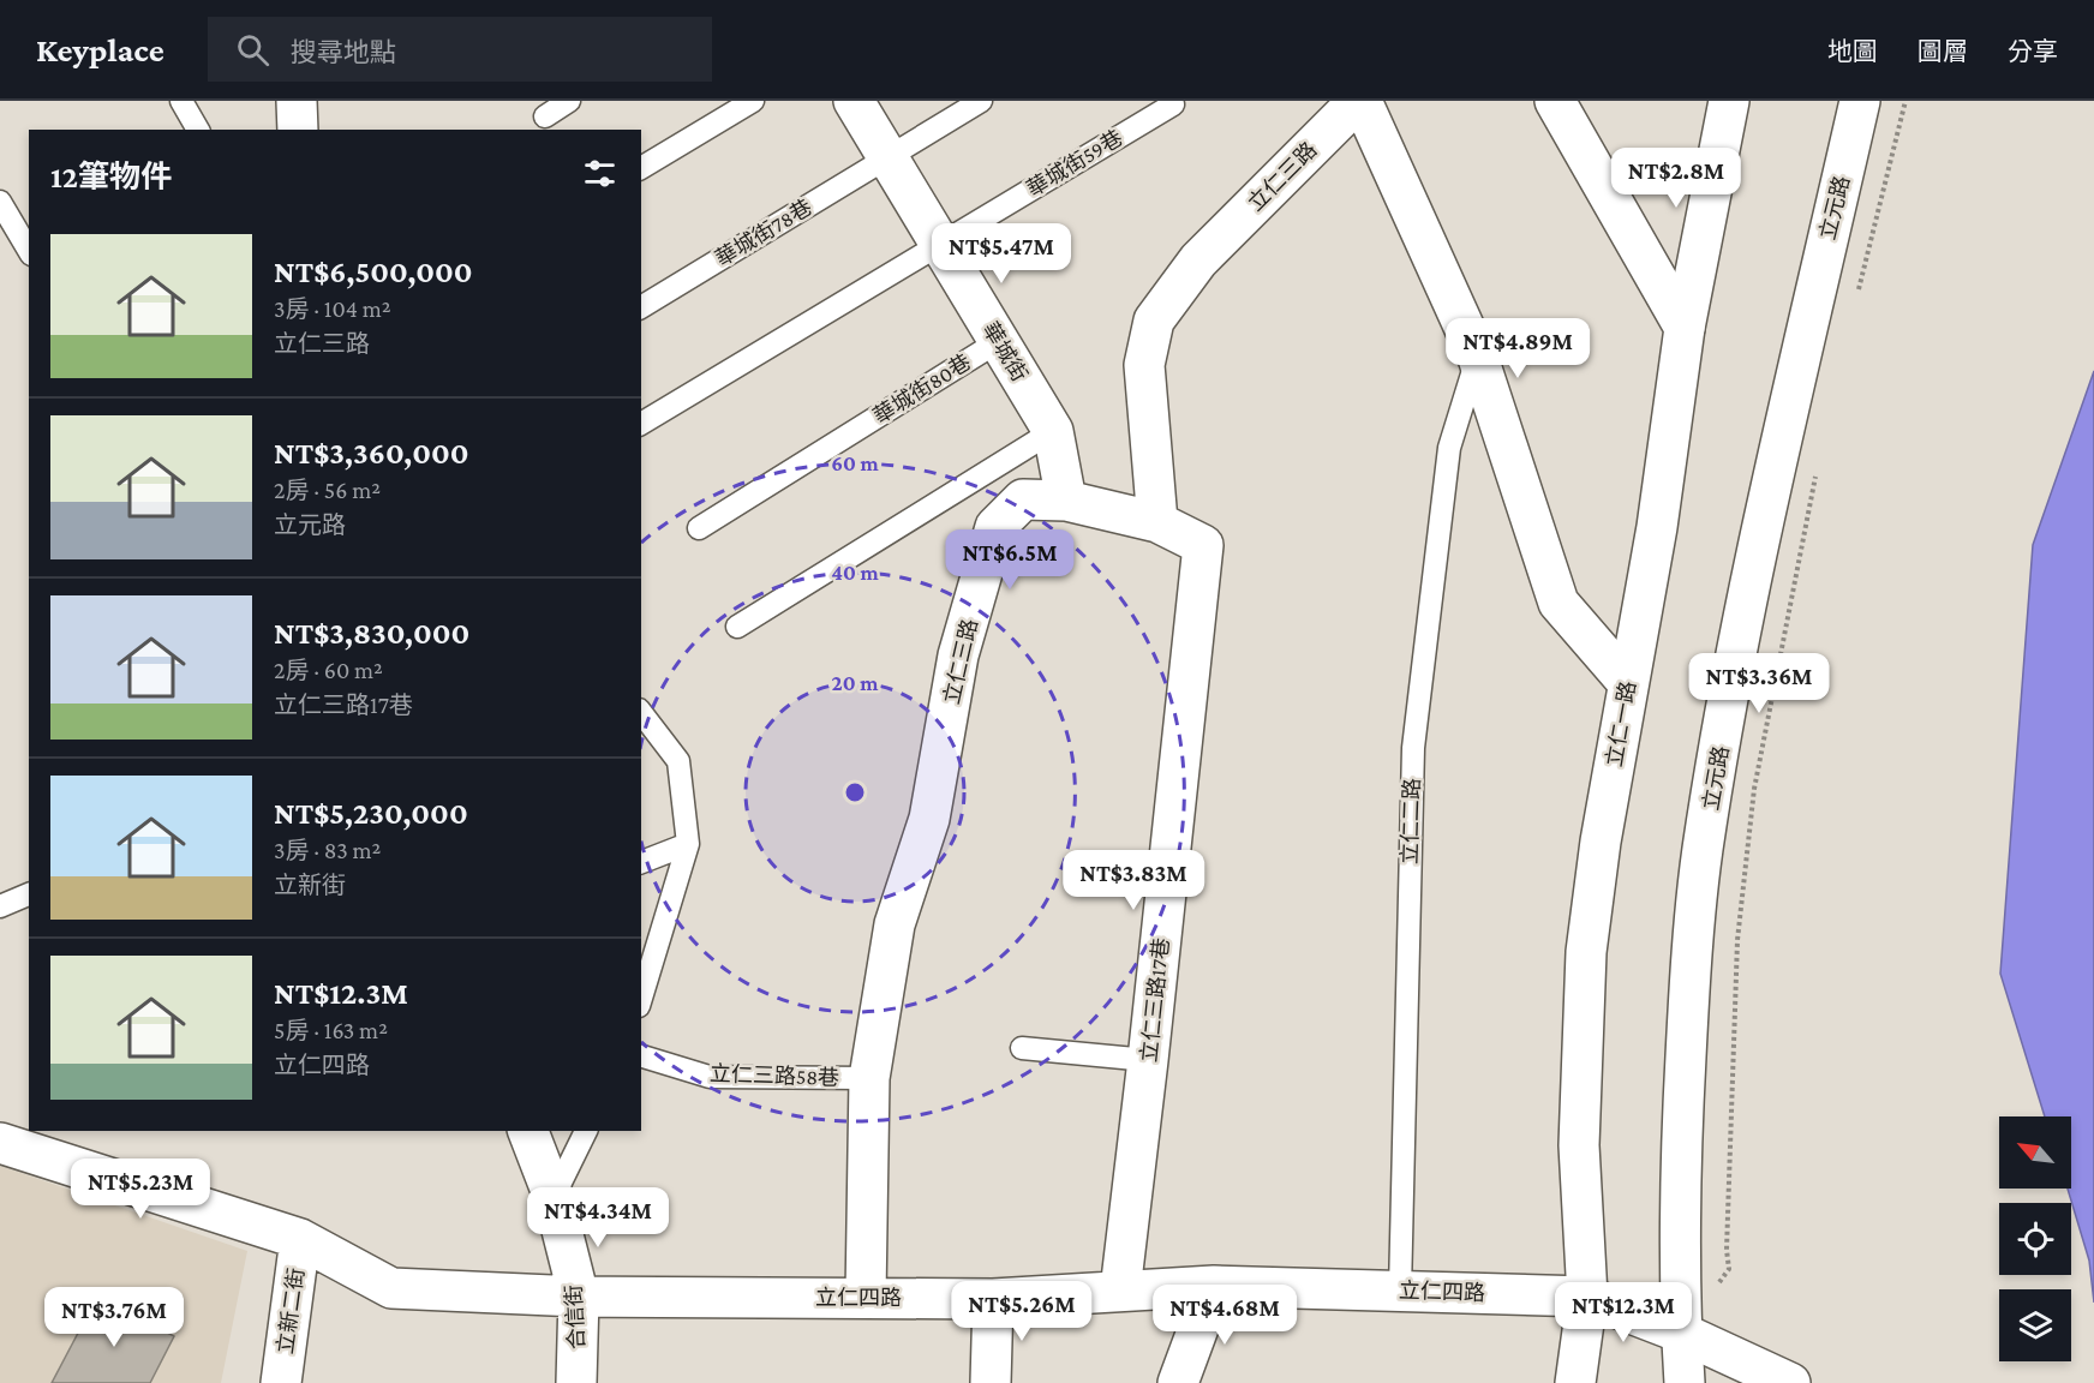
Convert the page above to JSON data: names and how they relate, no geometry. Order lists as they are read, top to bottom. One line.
{"streets":{"street":["立仁三路","立元路","華城街","立仁一路","立仁三路17巷","立仁四路","立新二街","合信街"],"lane":["華城街59巷","華城街78巷","華城街80巷","立仁二路","立仁三路58巷"]},"crossings":[["華城街59巷","華城街"],["立仁三路","華城街"],["立仁三路","立仁三路17巷"],["立仁三路","立仁三路58巷"],["立仁三路","立仁四路"],["立元路","立仁四路"],["華城街78巷","華城街"],["華城街","華城街80巷"],["立仁一路","立仁四路"],["立仁二路","立仁四路"],["立仁三路17巷","立仁四路"],["立仁四路","立新二街"],["立仁四路","合信街"]],"north":"top left","page":{"header":"Keyplace","search":"搜尋地點","nav":["地圖","圖層","分享"],"heading":"12筆物件","price":["NT$2.8M","NT$5.47M","NT$4.89M","NT$6.5M","NT$3.36M","NT$3.83M","NT$5.23M","NT$4.34M","NT$5.26M","NT$12.3M","NT$4.68M","NT$3.76M"],"list":[{"name":"NT$6,500,000","note":"3房 · 104 m² · 立仁三路"},{"name":"NT$3,360,000","note":"2房 · 56 m² · 立元路"},{"name":"NT$3,830,000","note":"2房 · 60 m² · 立仁三路17巷"},{"name":"NT$5,230,000","note":"3房 · 83 m² · 立新街"},{"name":"NT$12.3M","note":"5房 · 163 m² · 立仁四路"}]},"rings":["60 m","40 m","20 m"]}
